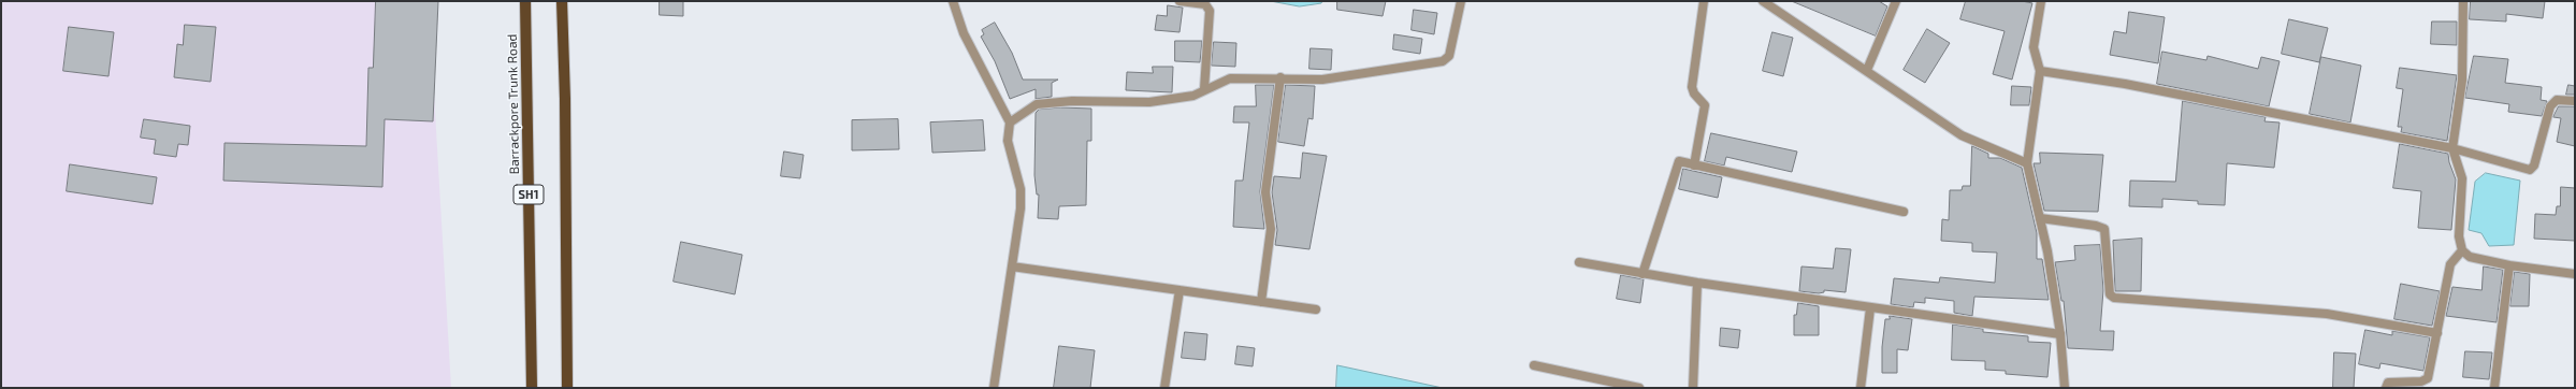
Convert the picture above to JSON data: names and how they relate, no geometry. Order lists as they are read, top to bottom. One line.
{"streets":{"main road":["Barrackpore Trunk Road","SH1"]}}
